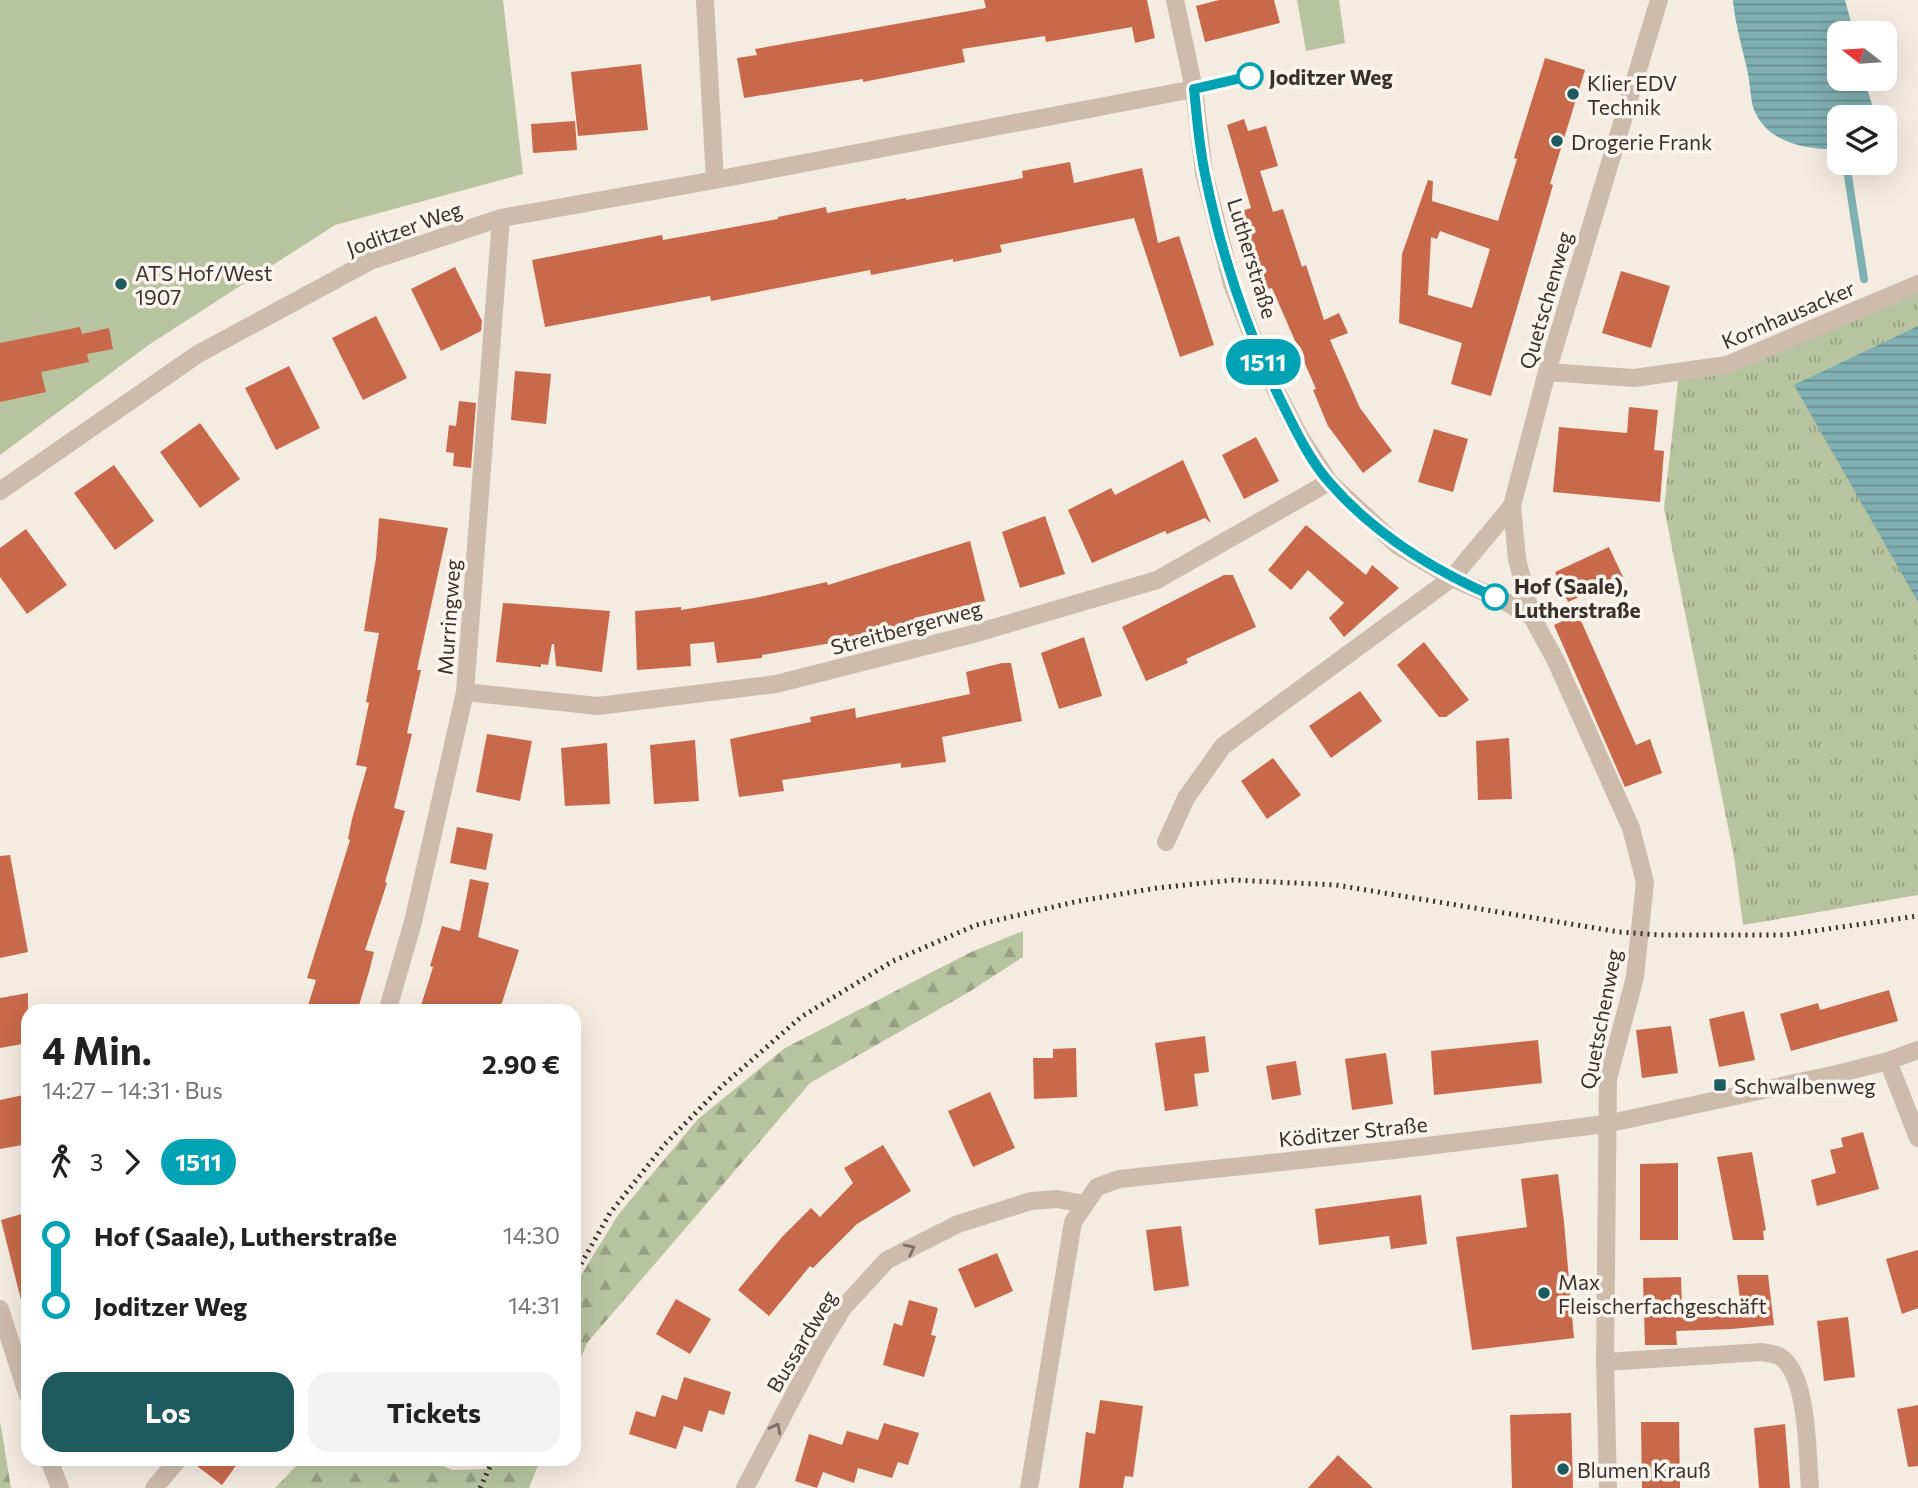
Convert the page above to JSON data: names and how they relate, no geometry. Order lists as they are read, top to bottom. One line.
{"streets":{"street":["Joditzer Weg","Lutherstraße","Quetschenweg","Kornhausacker","Murringweg","Streitbergerweg","Köditzer Straße","Bussardweg"]},"crossings":[["Joditzer Weg","Lutherstraße"],["Joditzer Weg","Murringweg"],["Lutherstraße","Quetschenweg"],["Lutherstraße","Streitbergerweg"],["Quetschenweg","Kornhausacker"],["Quetschenweg","Köditzer Straße"],["Murringweg","Streitbergerweg"],["Köditzer Straße","Bussardweg"]],"one_way":["Bussardweg"],"places":{"other":["Joditzer Weg","Klier EDV Technik","Drogerie Frank","ATS Hof/West 1907","Hof (Saale), Lutherstraße","Max Fleischerfachgeschäft","Blumen Krauß"],"transit":["Schwalbenweg"]},"lines":["bus line 1511"],"north":"left","page":{"on_map":"1511","heading":["4 Min.","14:27 – 14:31 · Bus","2.90 €"],"legs":["3","1511"],"list":[{"name":"Hof (Saale), Lutherstraße","value":"14:30"},{"name":"Joditzer Weg","value":"14:31"}],"buttons":["Los","Tickets"]}}
